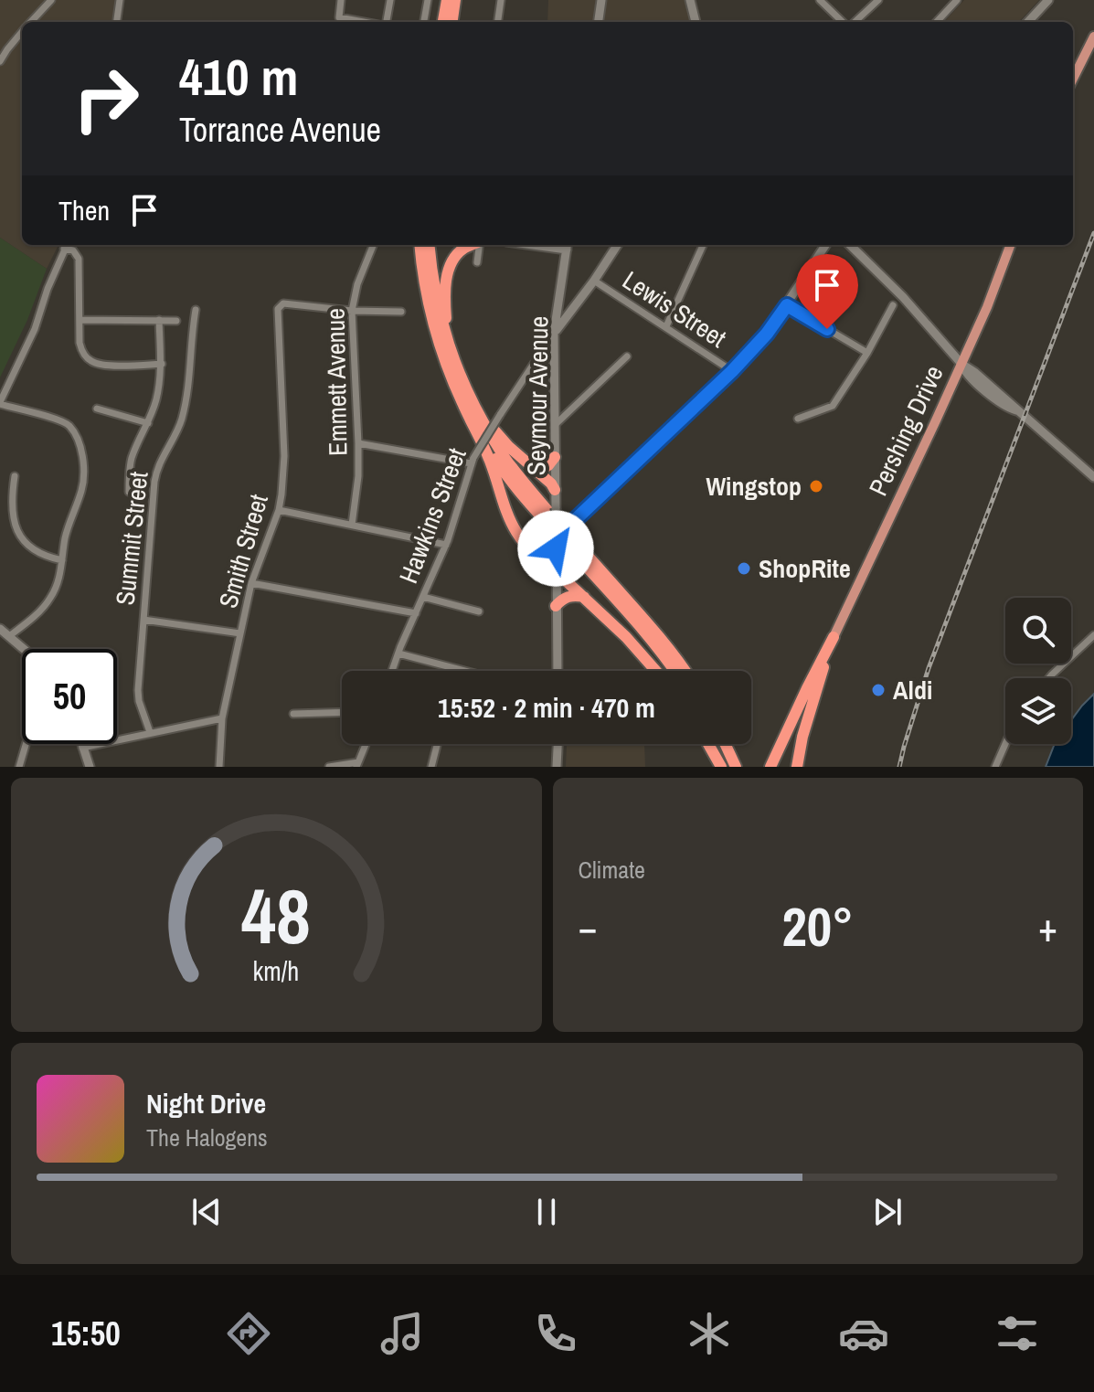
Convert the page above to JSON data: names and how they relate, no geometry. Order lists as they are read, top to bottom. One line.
{"streets":{"main road":["Seymour Avenue","Pershing Drive"],"street":["Lewis Street","Emmett Avenue","Hawkins Street","Summit Street","Smith Street"]},"crossings":[["Emmett Avenue","Smith Street"],["Seymour Avenue","Hawkins Street"]],"places":["Wingstop","ShopRite","Aldi"],"page":{"turn":["410 m","Torrance Avenue"],"then":"Then","limit":"50","trip":"15:52 · 2 min · 470 m","tile":"Climate","heat":["−","20°","+"],"song":["Night Drive","The Halogens"],"tabs":"15:50","gauge":["48","km/h"]}}
